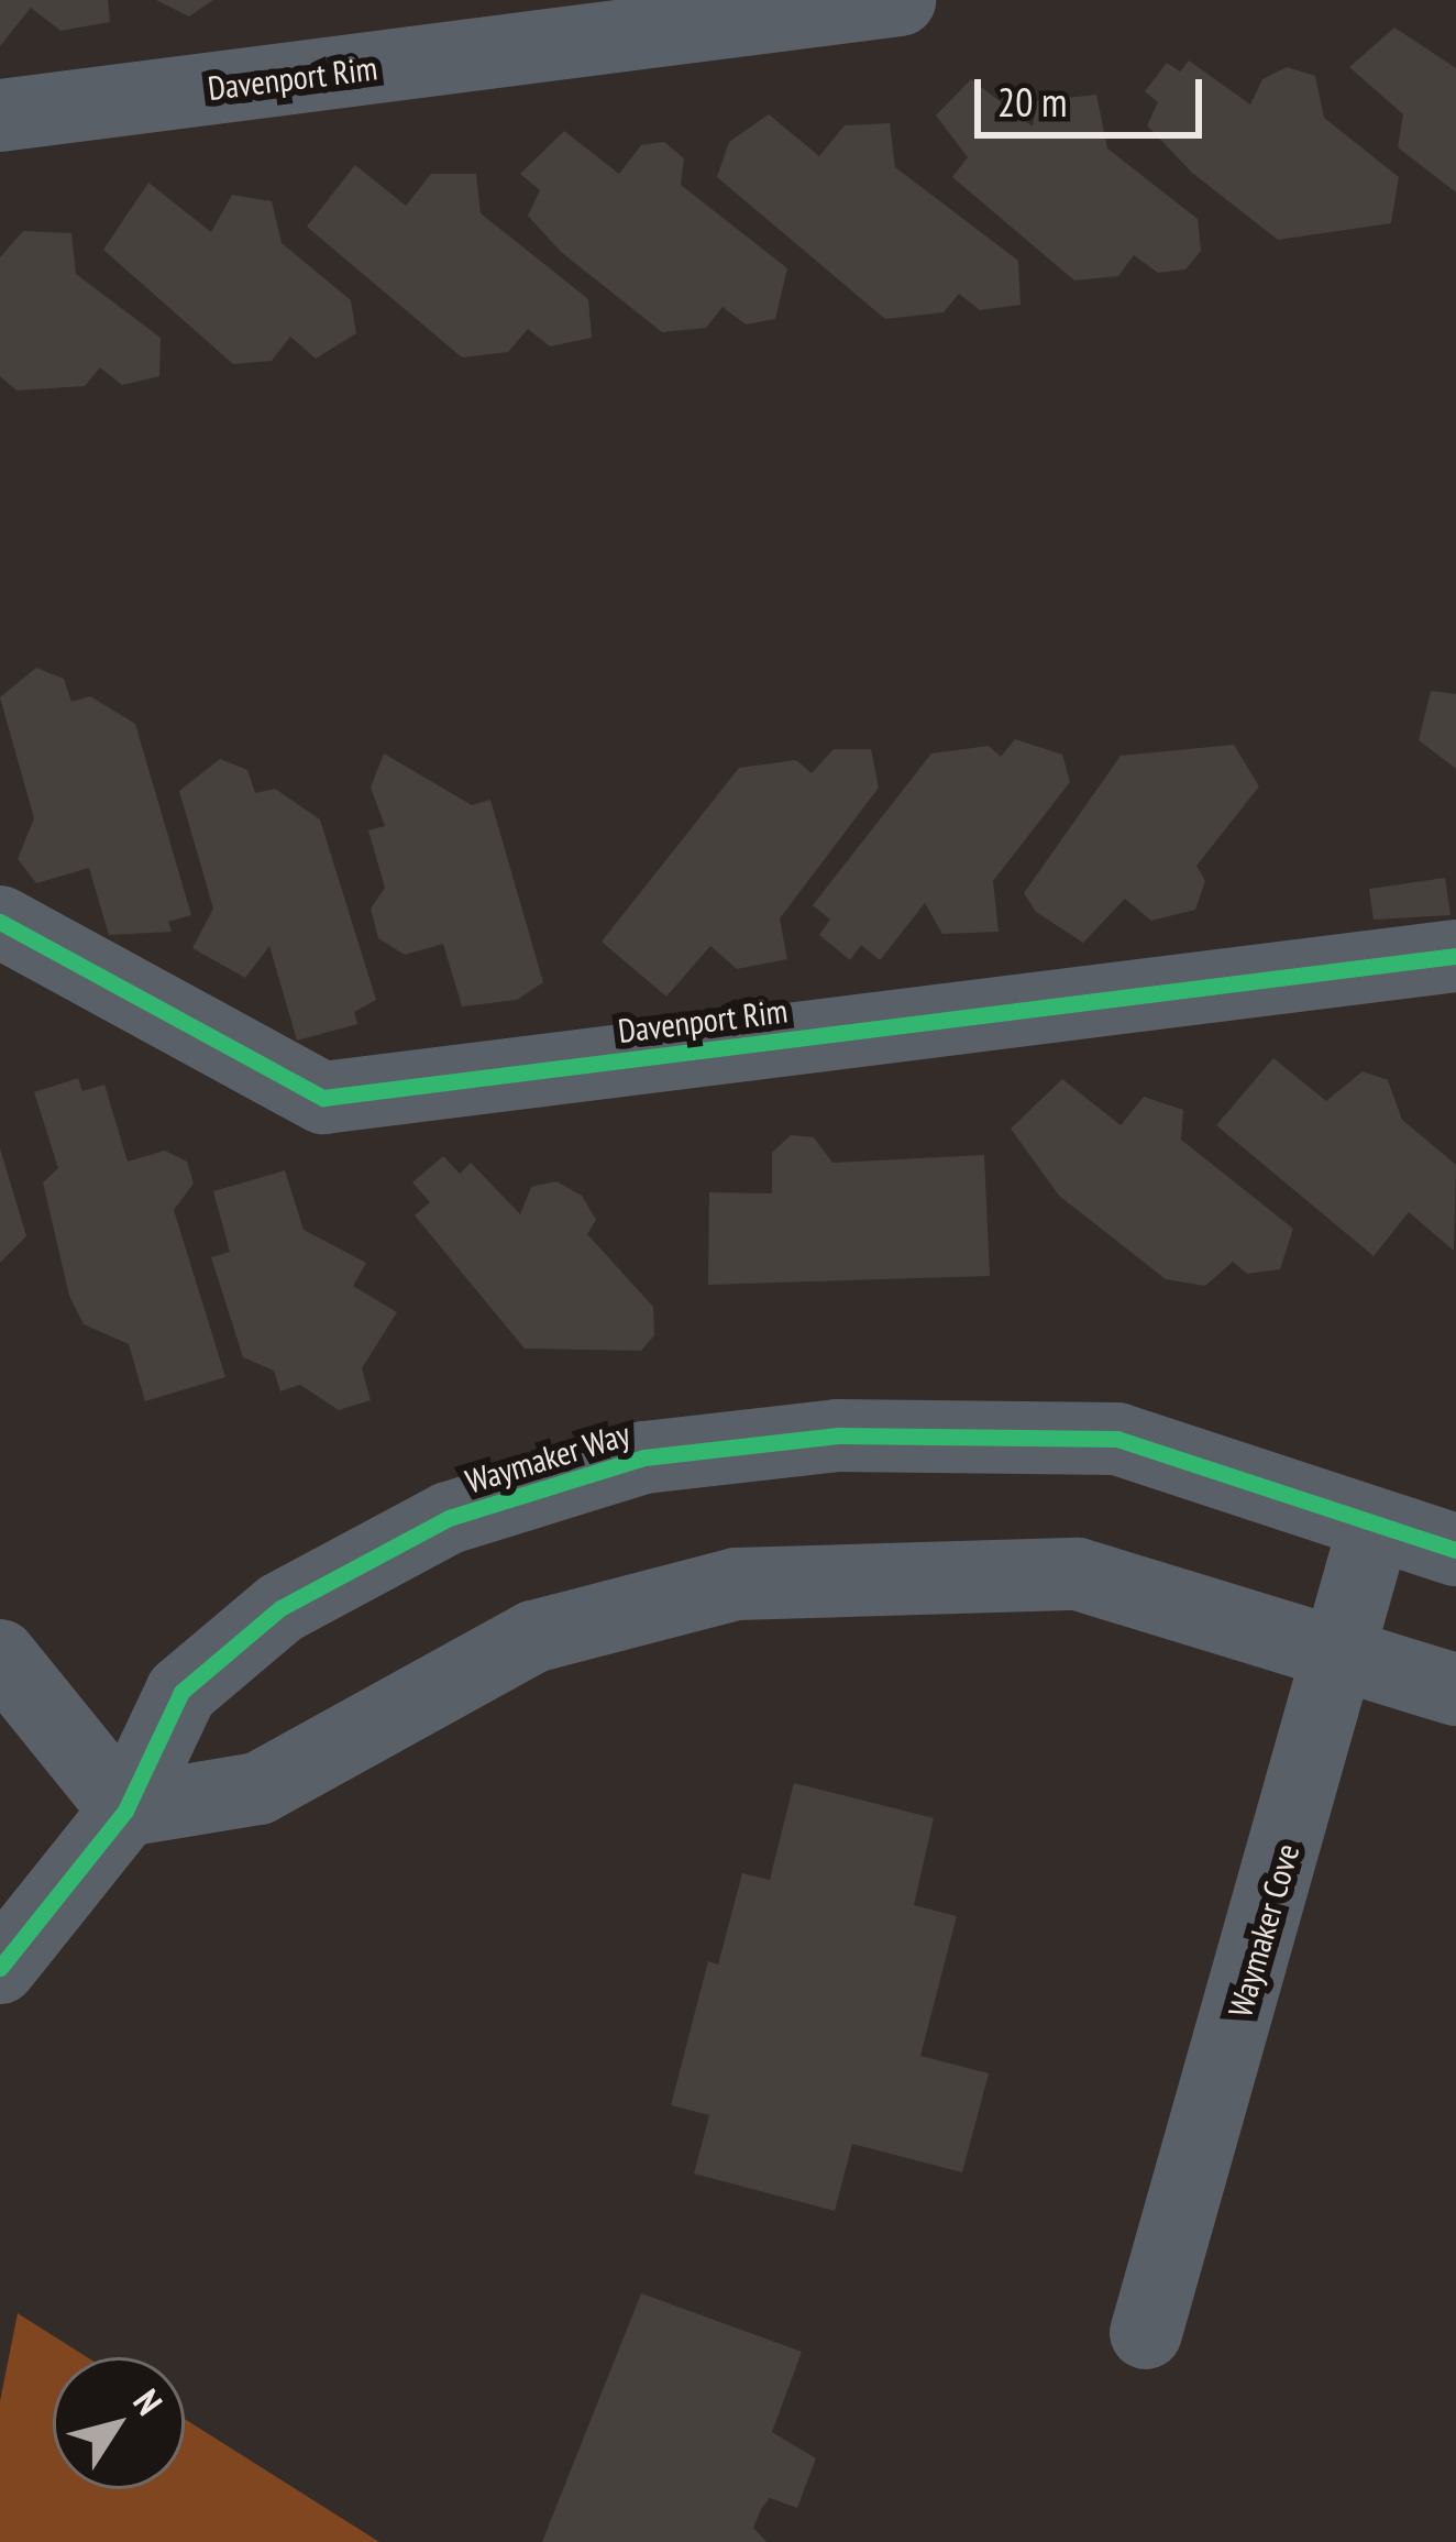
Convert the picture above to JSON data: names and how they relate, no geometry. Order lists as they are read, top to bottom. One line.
{"streets":{"street":["Davenport Rim","Waymaker Way","Waymaker Cove"]},"crossings":[["Waymaker Way","Waymaker Cove"]],"scale_bar":"20 m","north":"top right"}
